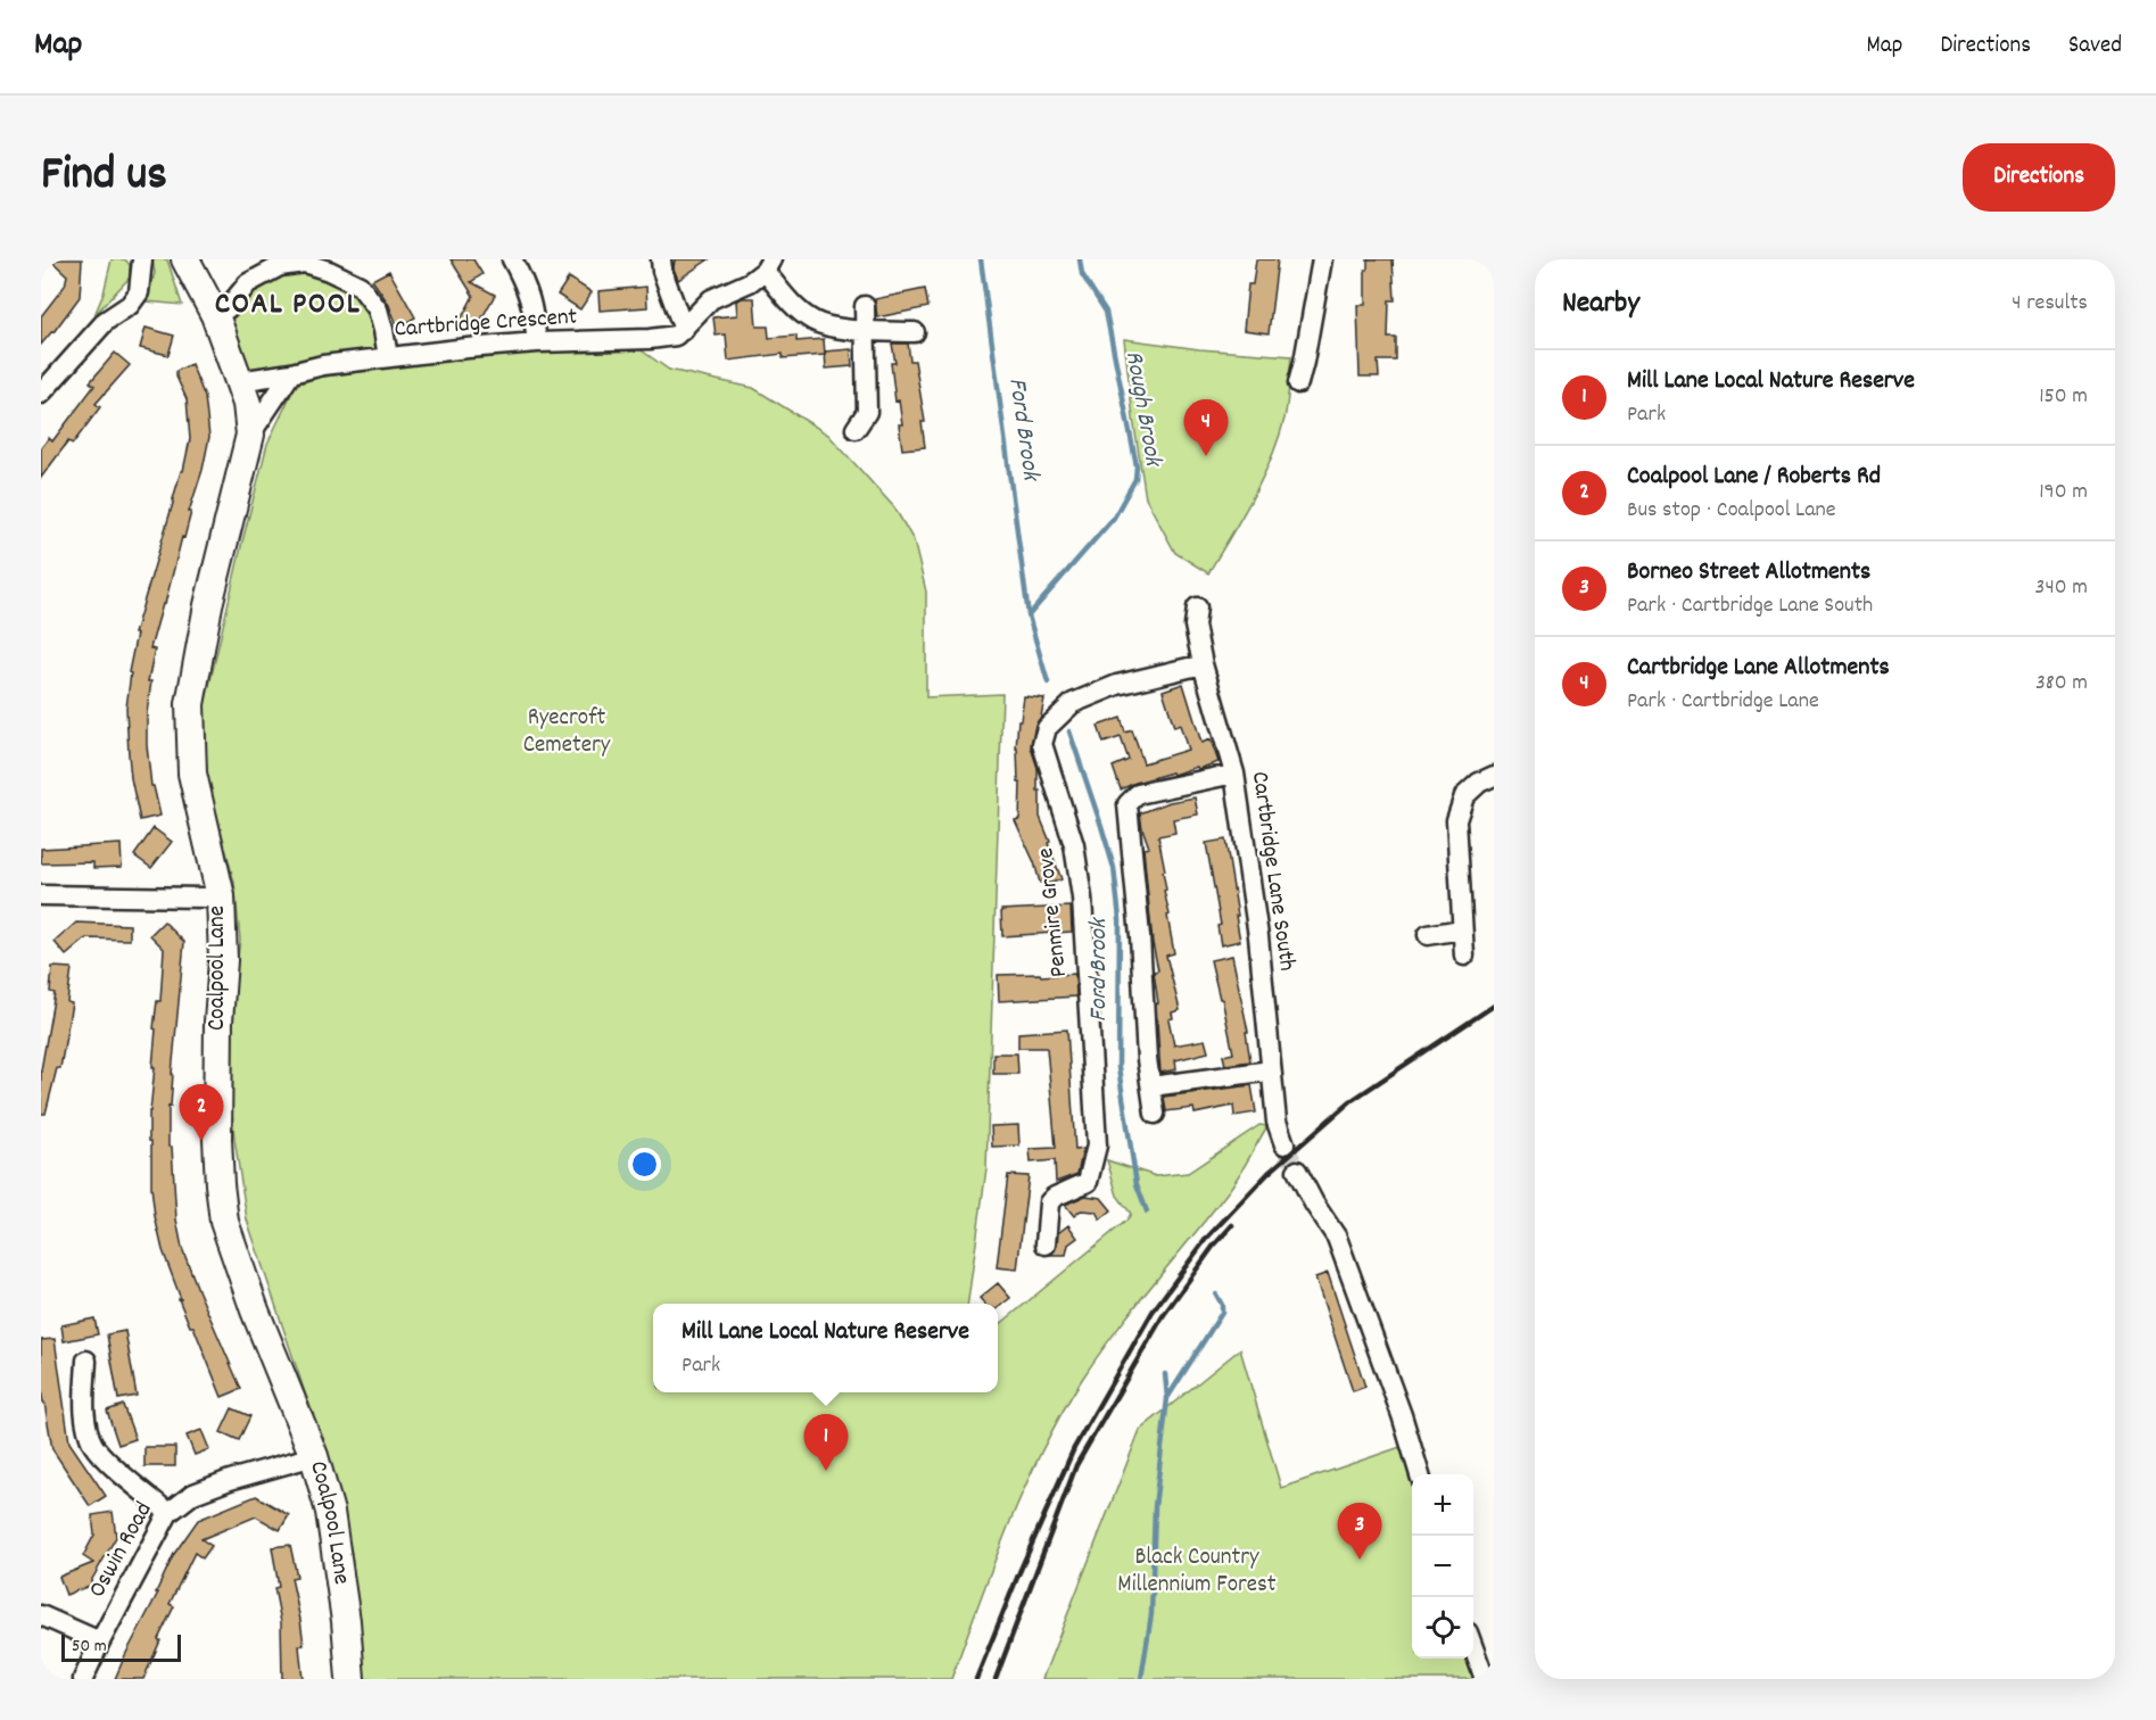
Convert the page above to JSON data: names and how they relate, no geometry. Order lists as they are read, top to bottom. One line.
{"streets":{"street":["Cartbridge Crescent","Cartbridge Lane South","Penmire Grove","Coalpool Lane","Oswin Road"]},"crossings":[["Cartbridge Crescent","Coalpool Lane"],["Cartbridge Lane South","Penmire Grove"],["Coalpool Lane","Oswin Road"]],"districts":["COAL POOL"],"water":["Rough Brook","Ford Brook"],"parks":["Ryecroft Cemetery","Black Country Millennium Forest"],"scale_bar":"50 m","page":{"header":"Map","nav":["Map","Directions","Saved"],"title":"Find us","buttons":"Directions","heading":["Nearby","4 results"],"list":[{"mark":"1","name":"Mill Lane Local Nature Reserve","note":"Park","value":"150 m"},{"mark":"2","name":"Coalpool Lane / Roberts Rd","note":"Bus stop · Coalpool Lane","value":"190 m"},{"mark":"3","name":"Borneo Street Allotments","note":"Park · Cartbridge Lane South","value":"340 m"},{"mark":"4","name":"Cartbridge Lane Allotments","note":"Park · Cartbridge Lane","value":"380 m"}],"pins":["4","2","1","3"],"popup":["Mill Lane Local Nature Reserve","Park"],"map_buttons":["+","−"],"scale":"50 m"}}
